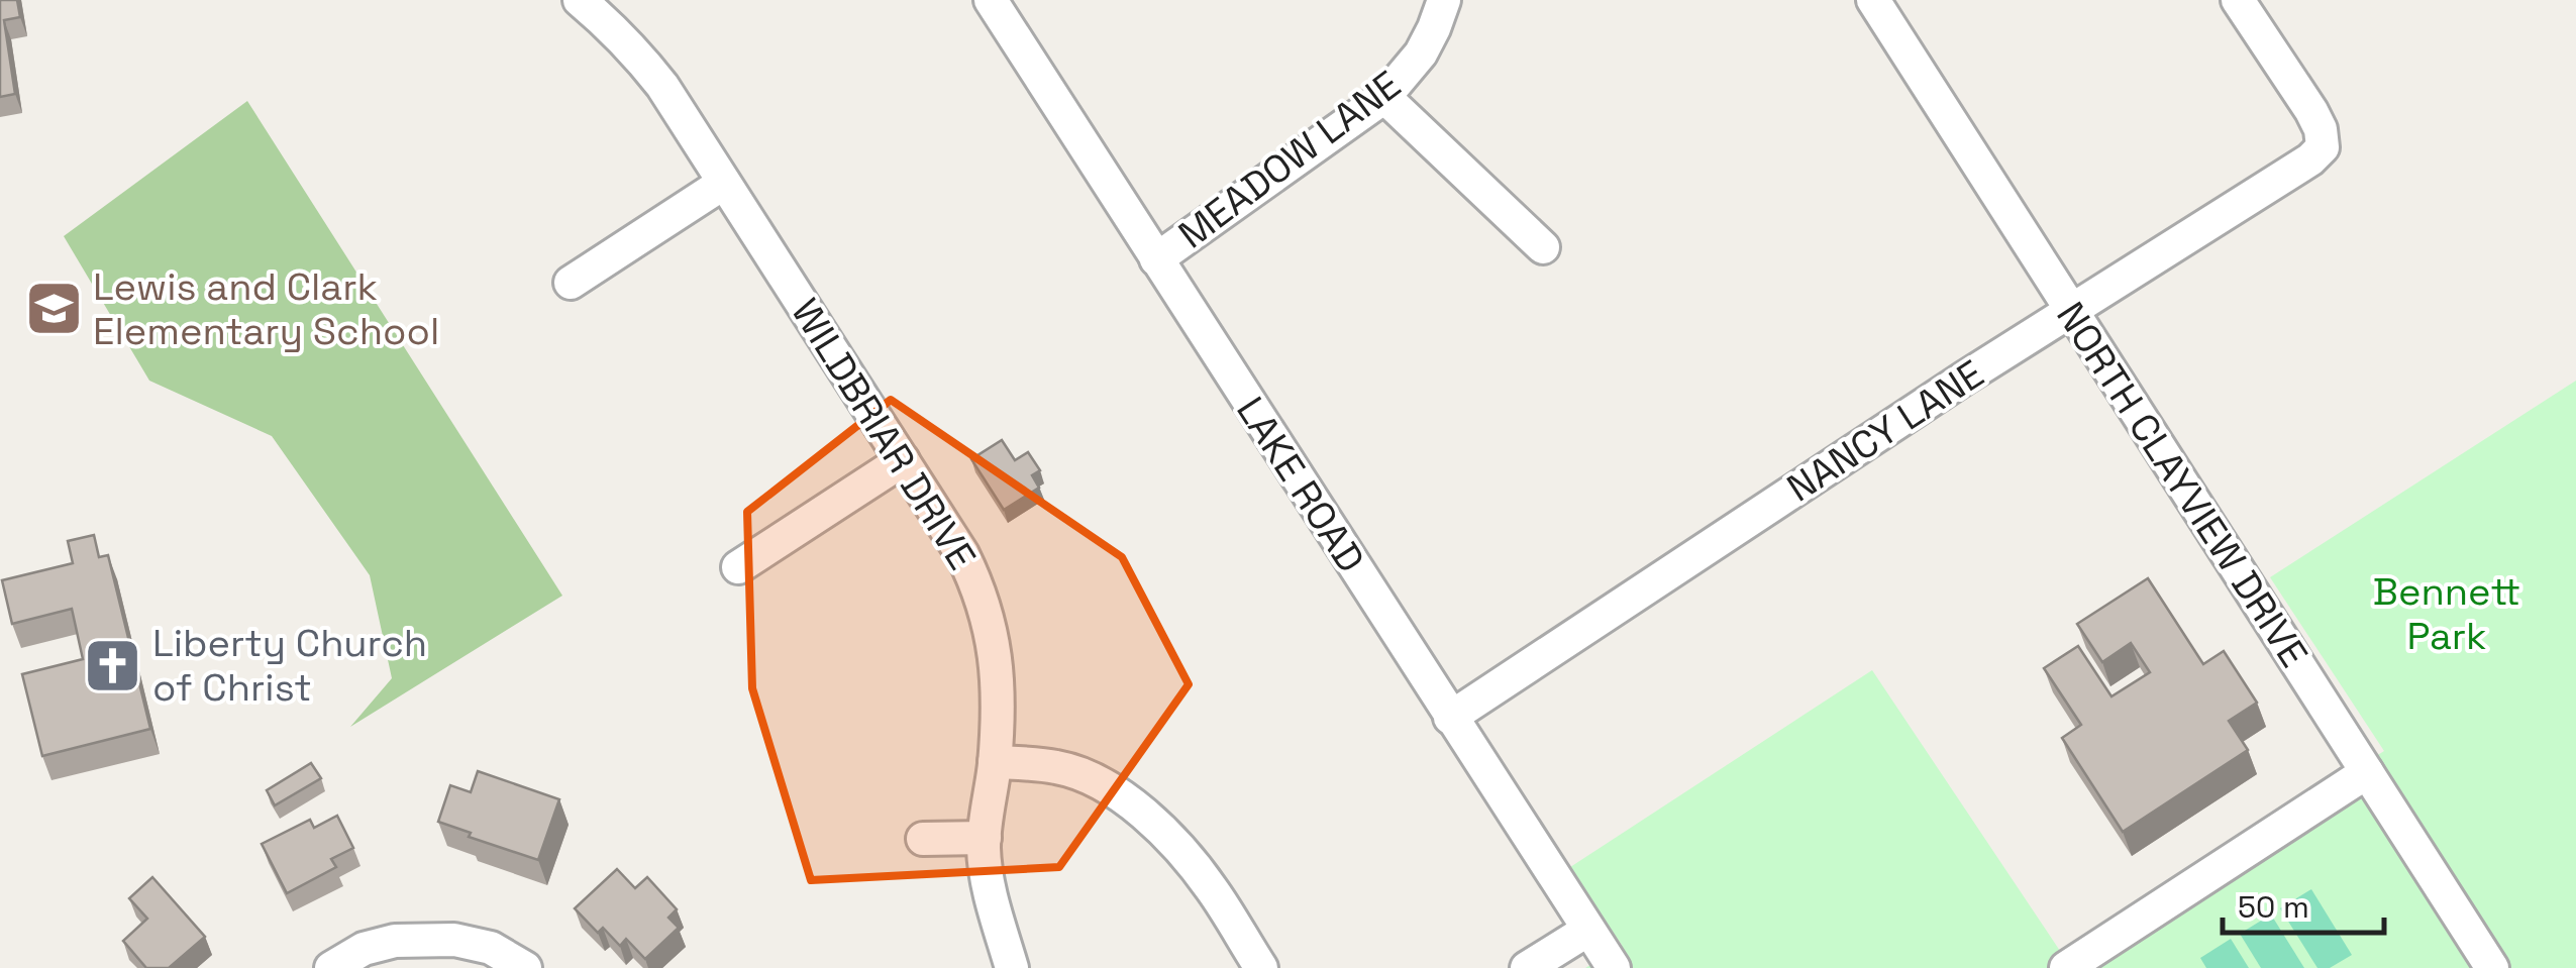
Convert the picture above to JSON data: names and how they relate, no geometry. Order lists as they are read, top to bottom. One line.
{"streets":{"street":["MEADOW LANE","NANCY LANE","WILDBRIAR DRIVE","LAKE ROAD","NORTH CLAYVIEW DRIVE"]},"crossings":[["MEADOW LANE","LAKE ROAD"],["NANCY LANE","LAKE ROAD"],["NANCY LANE","NORTH CLAYVIEW DRIVE"]],"parks":["Bennett Park"],"places":{"school or university":["Lewis and Clark Elementary School"],"church":["Liberty Church of Christ"]},"scale_bar":"50 m"}
